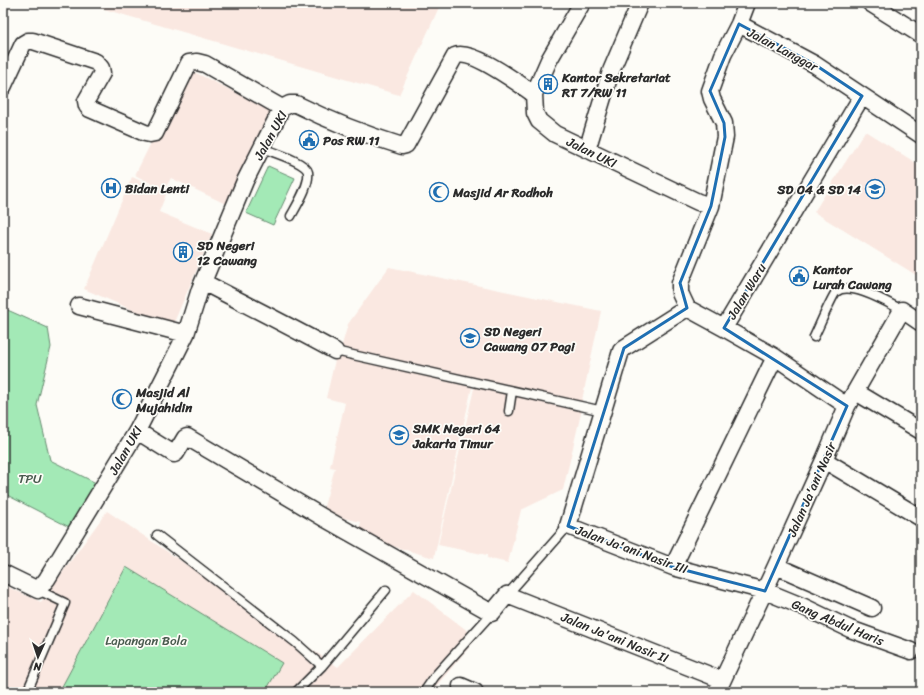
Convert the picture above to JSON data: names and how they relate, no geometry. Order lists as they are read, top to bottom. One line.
{"streets":{"street":["Jalan Langgar","Jalan UKI","Jalan Waru","Jalan Ja'ani Nasir","Jalan Ja'ani Nasir III","Gang Abdul Haris","Jalan Ja'ani Nasir II"]},"crossings":[["Jalan Langgar","Jalan UKI"],["Jalan Langgar","Jalan Waru"],["Jalan Ja'ani Nasir","Jalan Ja'ani Nasir III"],["Jalan Ja'ani Nasir","Gang Abdul Haris"],["Jalan Ja'ani Nasir","Jalan Ja'ani Nasir II"],["Jalan Ja'ani Nasir III","Gang Abdul Haris"]],"parks":["TPU","Lapangan Bola"],"places":{"building":["Kantor Sekretariat RT 7/RW 11","SD Negeri 12 Cawang"],"public building":["Pos RW 11","Kantor Lurah Cawang"],"hospital":["Bidan Lenti"],"school or university":["SD 04 & SD 14","SD Negeri Cawang 07 Pagi","SMK Negeri 64 Jakarta Timur"],"mosque":["Masjid Ar Rodhoh","Masjid Al Mujahidin"]},"north":"bottom"}
